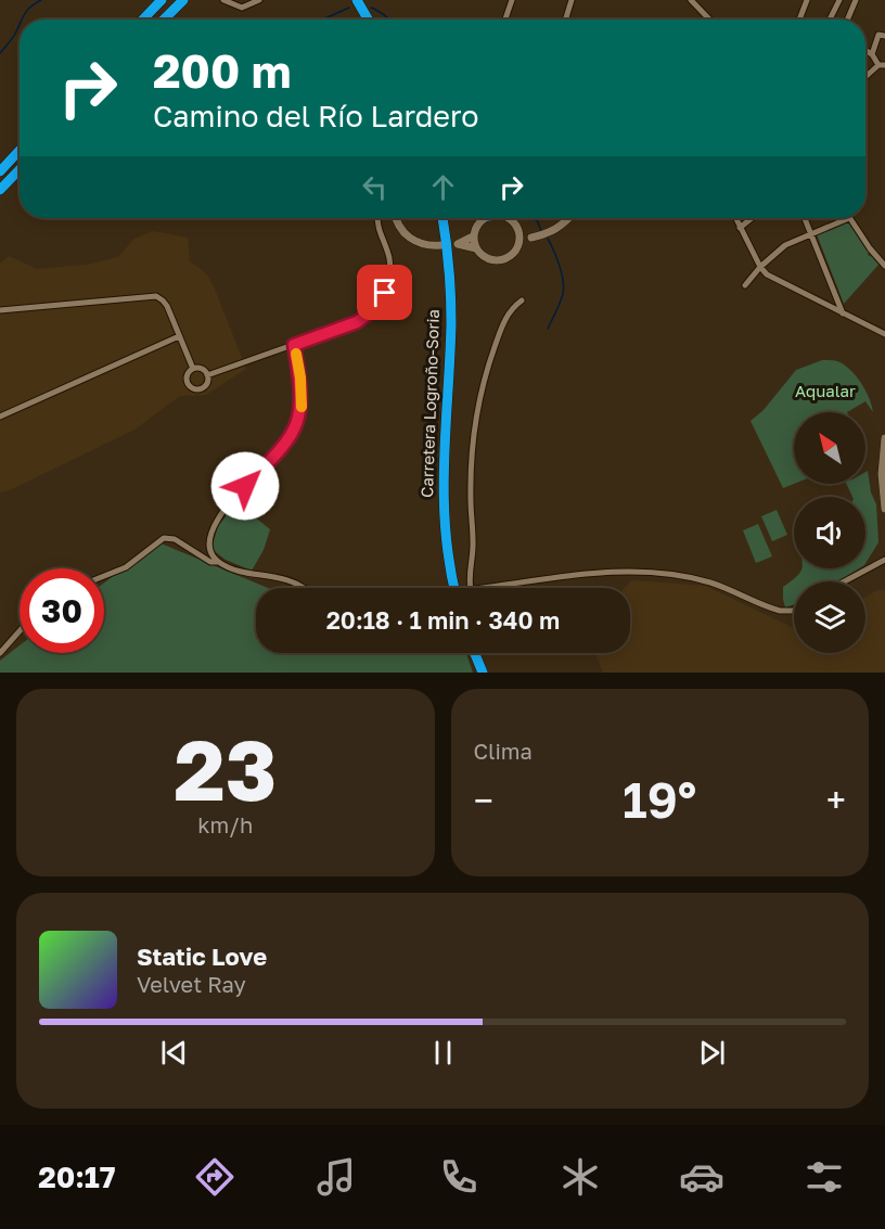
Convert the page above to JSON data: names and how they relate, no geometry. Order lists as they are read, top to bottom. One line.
{"streets":{"highway":["Carretera Logroño-Soria"]},"parks":["Aqualar"],"north":"top left","page":{"turn":["200 m","Camino del Río Lardero"],"limit":"30","trip":"20:18 · 1 min · 340 m","tile":[["23","km/h"],"Clima"],"heat":["−","19°","+"],"song":["Static Love","Velvet Ray"],"tabs":"20:17"}}
